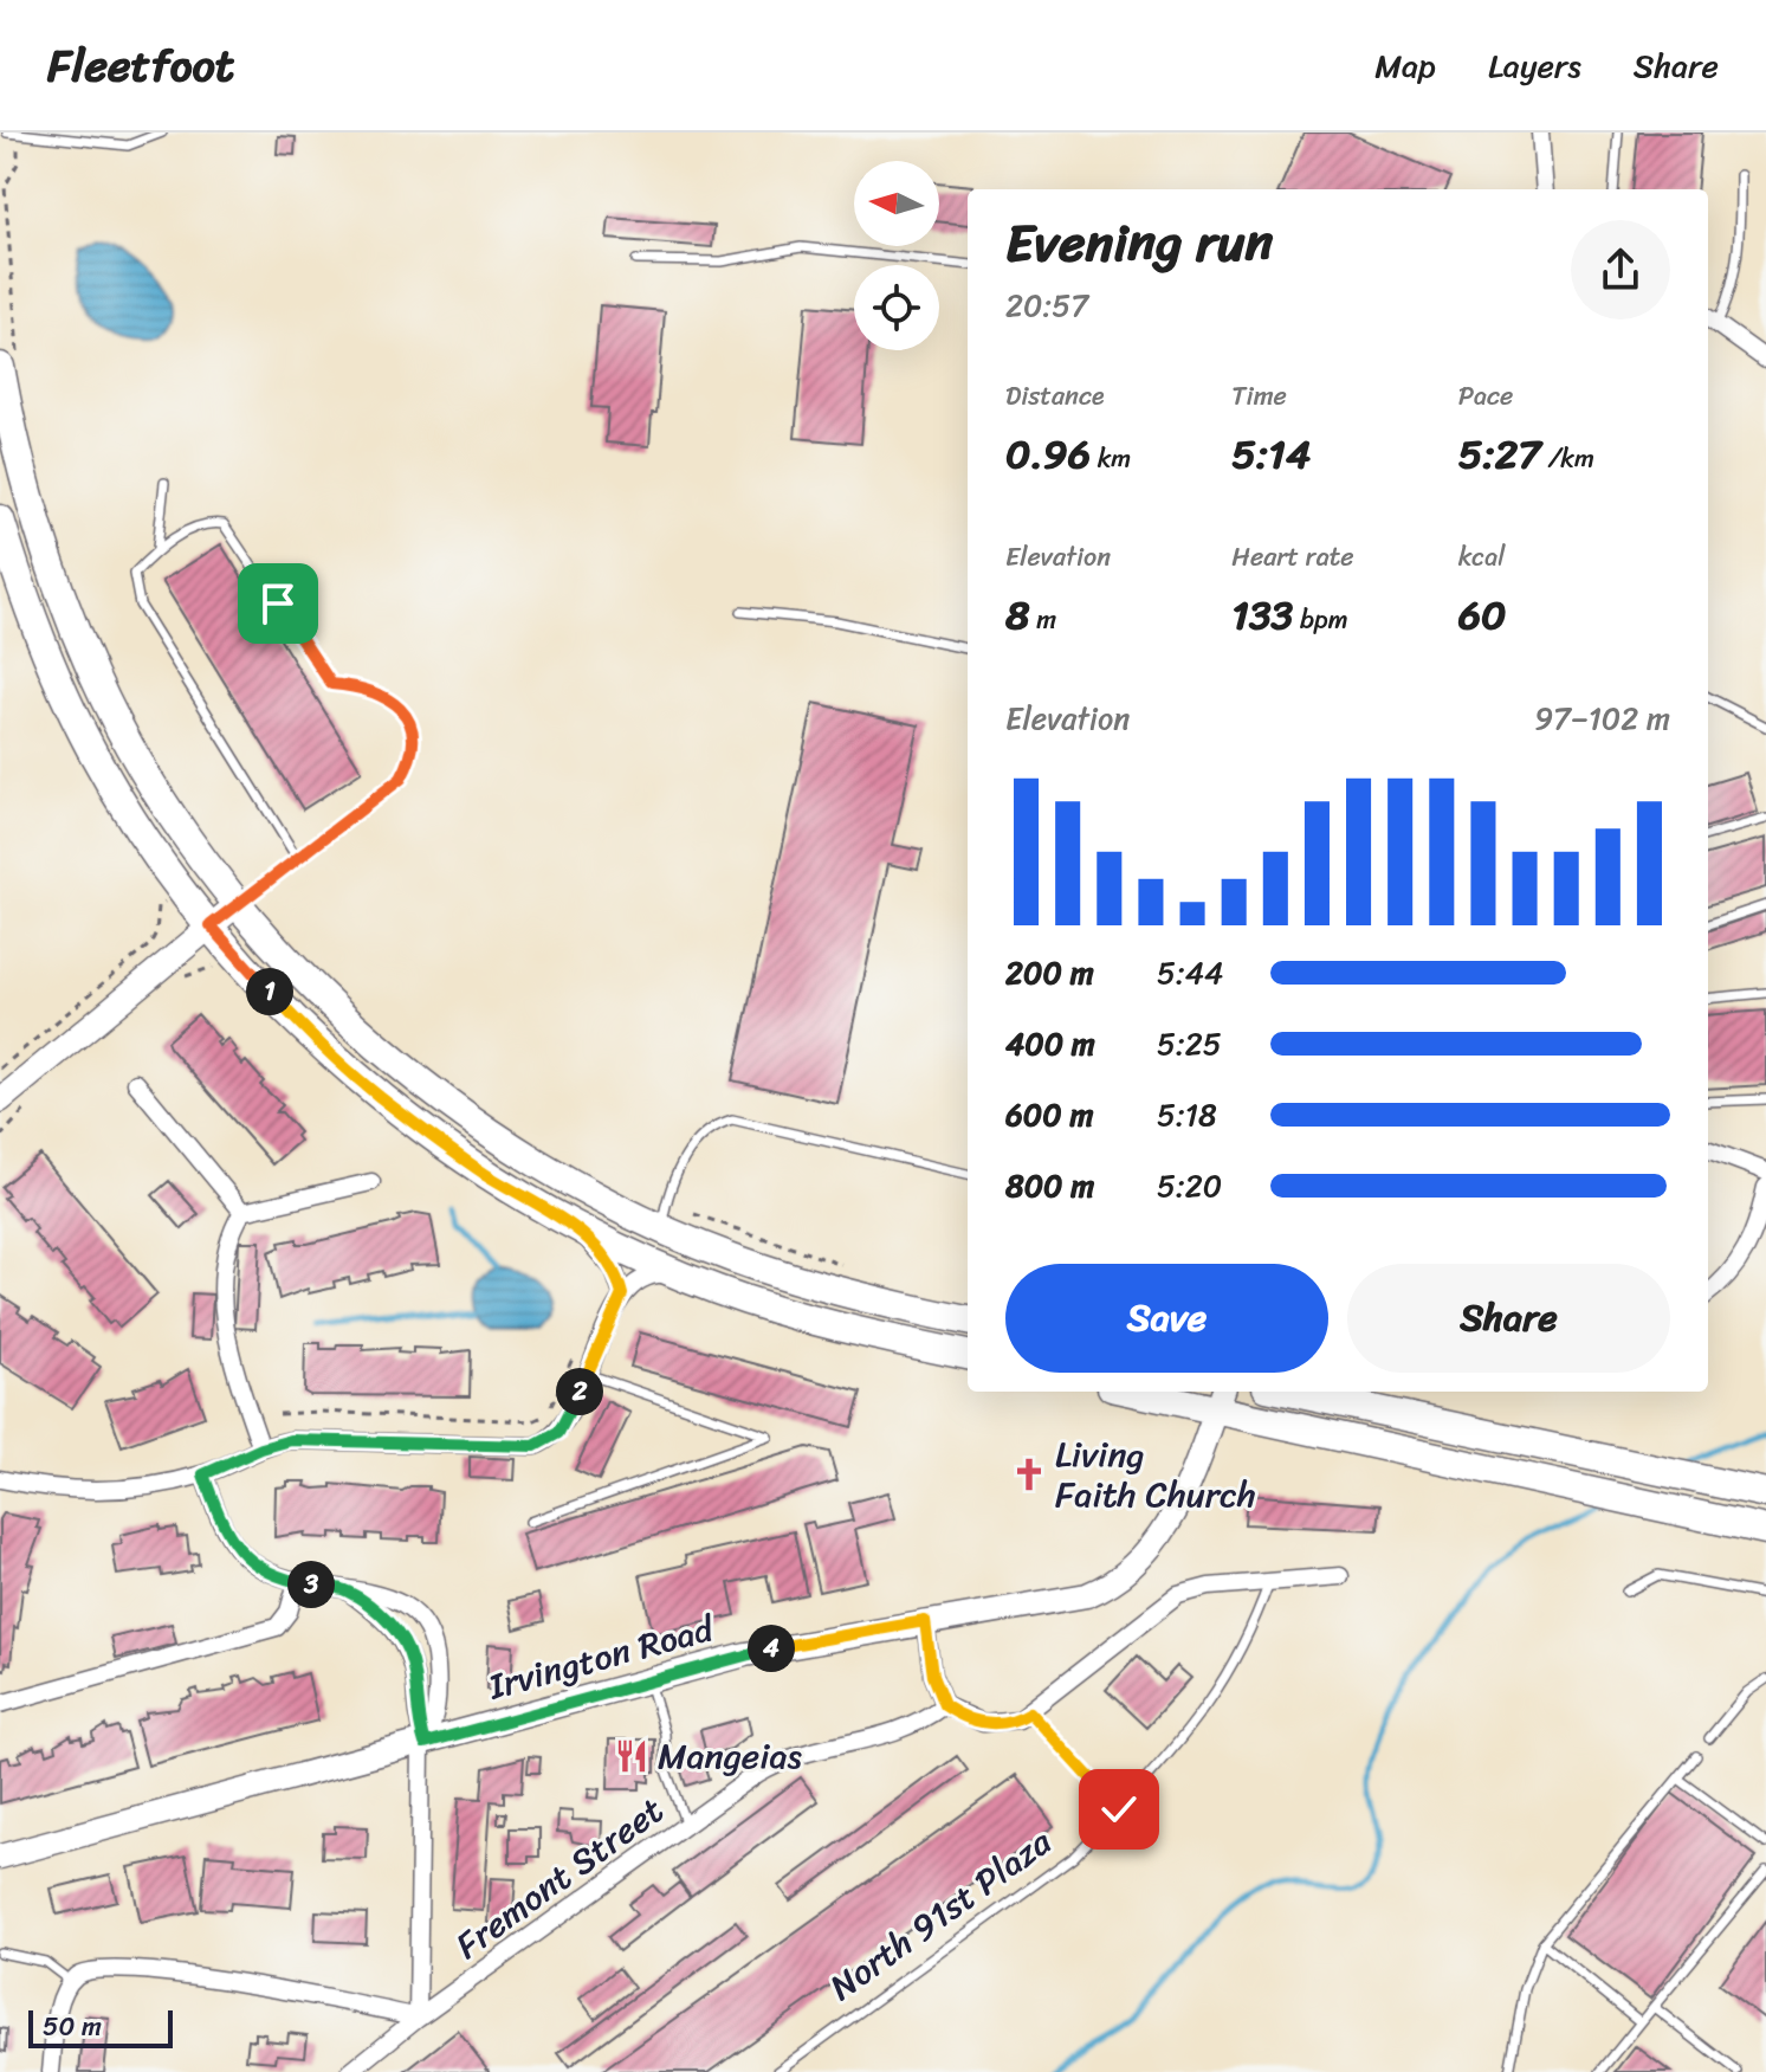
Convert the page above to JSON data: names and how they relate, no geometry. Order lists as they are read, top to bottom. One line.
{"streets":{"street":["Irvington Road","Fremont Street"],"lane":["North 91st Plaza"]},"places":{"church":["Living Faith Church"],"restaurant":["Mangeias"]},"scale_bar":"50 m","north":"left","page":{"header":"Fleetfoot","nav":["Map","Layers","Share"],"heading":["Evening run","20:57"],"stats":[["Distance","0.96 km"],["Time","5:14"],["Pace","5:27 /km"],["Elevation","8 m"],["Heart rate","133 bpm"],["kcal","60"]],"chart":["Elevation","97–102 m"],"list":[{"name":"200 m","note":"5:44"},{"name":"400 m","note":"5:25"},{"name":"600 m","note":"5:18"},{"name":"800 m","note":"5:20"}],"pins":["1","2","3","4"],"buttons":["Save","Share"],"scale":"50 m"}}
